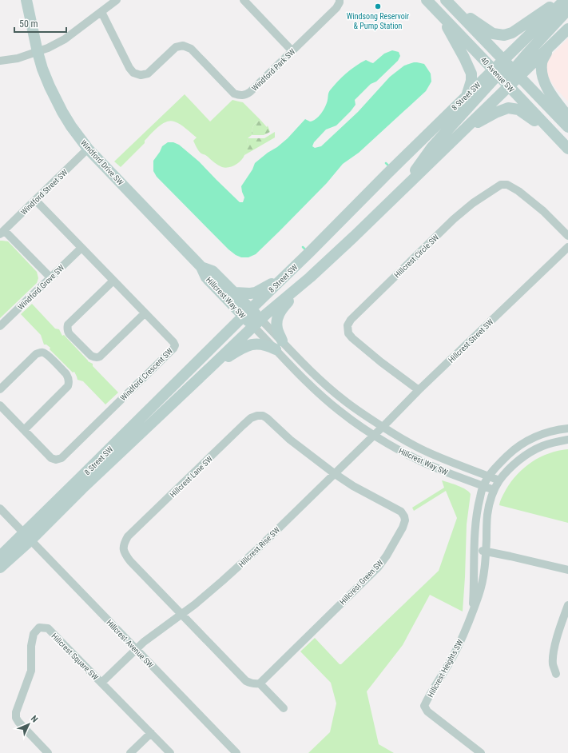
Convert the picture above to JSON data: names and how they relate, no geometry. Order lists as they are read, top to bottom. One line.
{"streets":{"main road":["40 Avenue SW","8 Street SW","Windford Drive SW","Hillcrest Way SW"],"street":["Windford Park SW","Windford Street SW","Hillcrest Circle SW","Windford Grove SW","Hillcrest Street SW","Windford Crescent SW","Hillcrest Lane SW","Hillcrest Rise SW","Hillcrest Green SW","Hillcrest Avenue SW","Hillcrest Square SW","Hillcrest Heights SW"]},"crossings":[["40 Avenue SW","8 Street SW"],["8 Street SW","Hillcrest Way SW"],["8 Street SW","Hillcrest Avenue SW"],["Windford Drive SW","Windford Street SW"],["Windford Drive SW","Hillcrest Way SW"],["Windford Street SW","Windford Crescent SW"],["Hillcrest Circle SW","Hillcrest Street SW"],["Windford Grove SW","Windford Crescent SW"],["Hillcrest Way SW","Hillcrest Street SW"],["Hillcrest Way SW","Hillcrest Rise SW"],["Hillcrest Way SW","Hillcrest Heights SW"],["Hillcrest Street SW","Hillcrest Rise SW"],["Hillcrest Lane SW","Hillcrest Rise SW"],["Hillcrest Lane SW","Hillcrest Green SW"],["Hillcrest Rise SW","Hillcrest Green SW"],["Hillcrest Rise SW","Hillcrest Avenue SW"],["Hillcrest Rise SW","Hillcrest Square SW"],["Hillcrest Avenue SW","Hillcrest Square SW"]],"places":["Windsong Reservoir & Pump Station"],"scale_bar":"50 m","north":"top right"}
